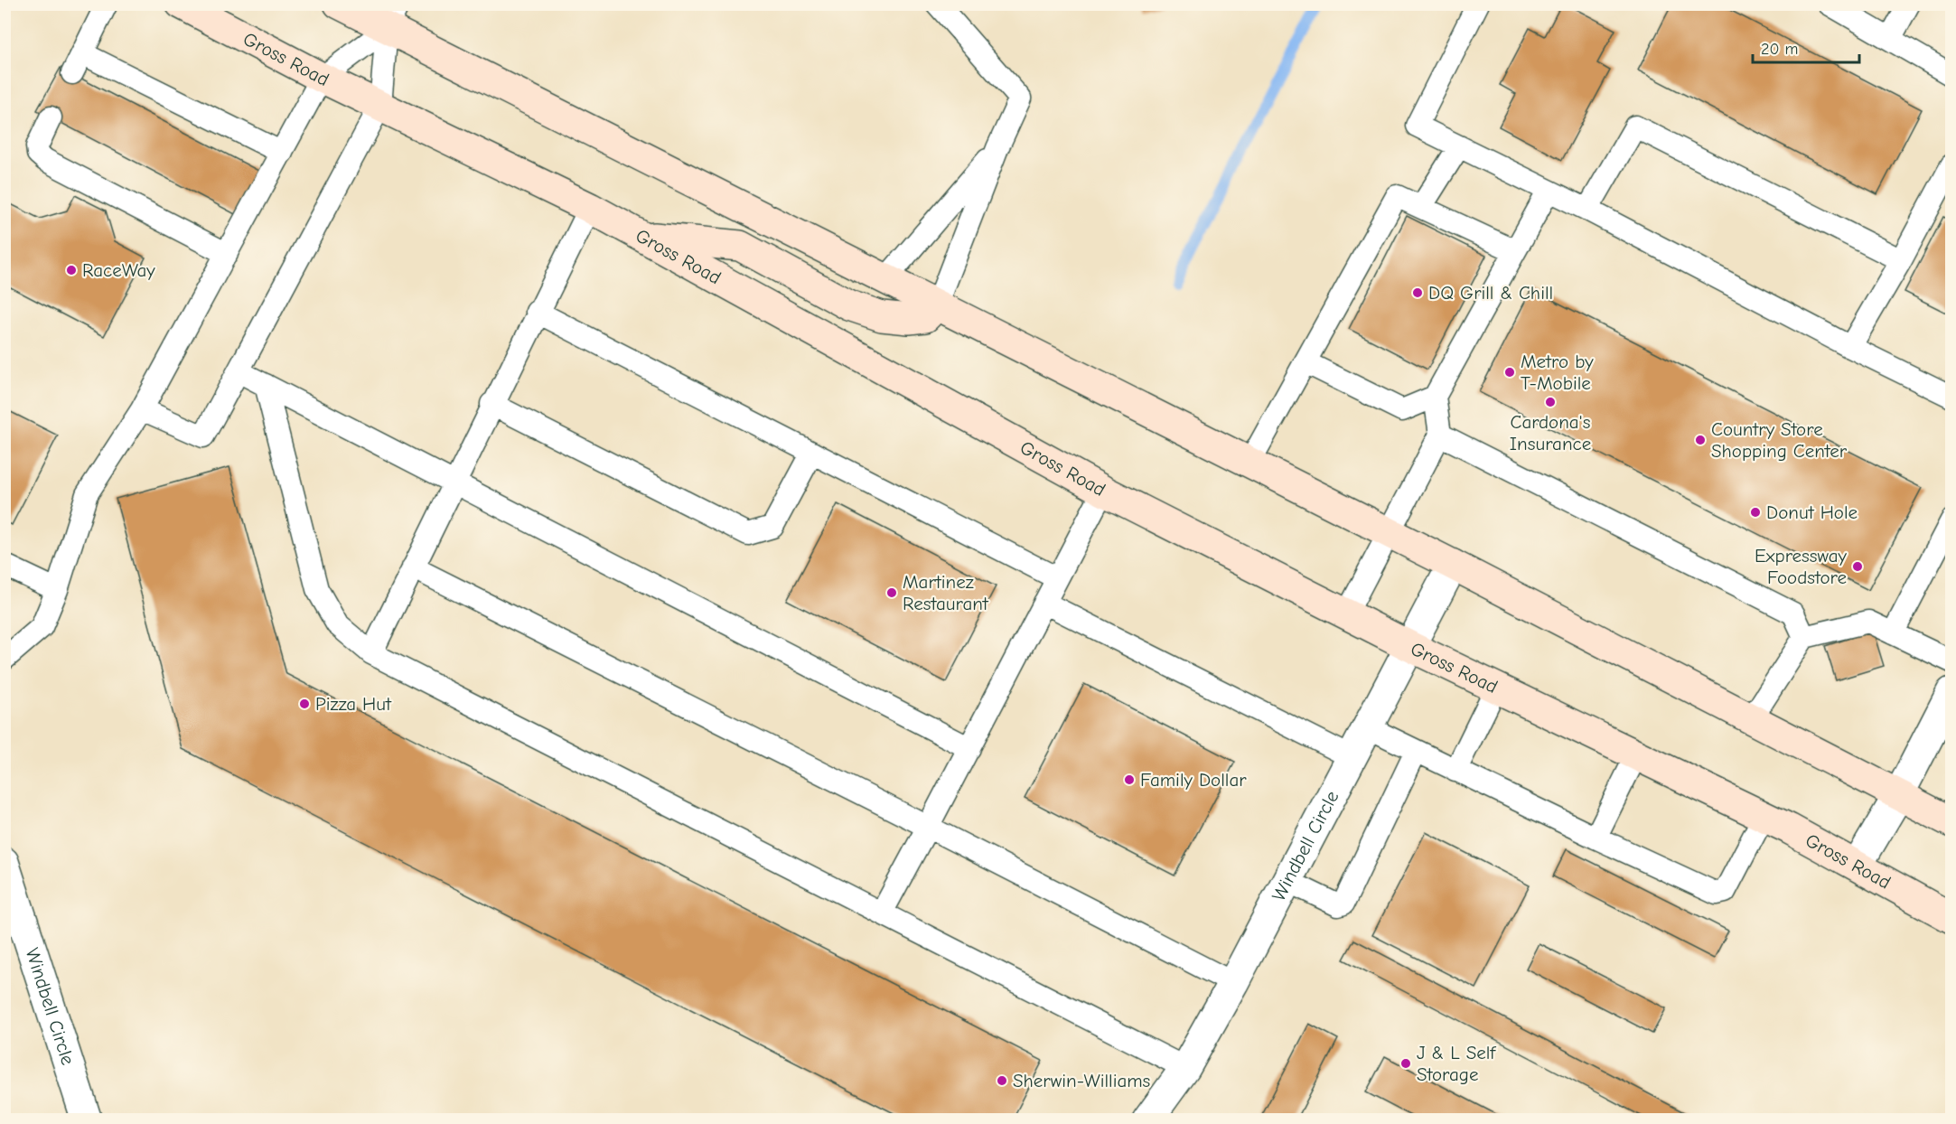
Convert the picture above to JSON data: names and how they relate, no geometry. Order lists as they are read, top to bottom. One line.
{"streets":{"main road":["Gross Road"],"street":["Windbell Circle"]},"crossings":[["Gross Road","Windbell Circle"]],"places":["RaceWay","DQ Grill & Chill","Metro by T-Mobile","Cardona's Insurance","Country Store Shopping Center","Donut Hole","Expressway Foodstore","Martinez Restaurant","Pizza Hut","Family Dollar","J & L Self Storage","Sherwin-Williams"],"scale_bar":"20 m"}
